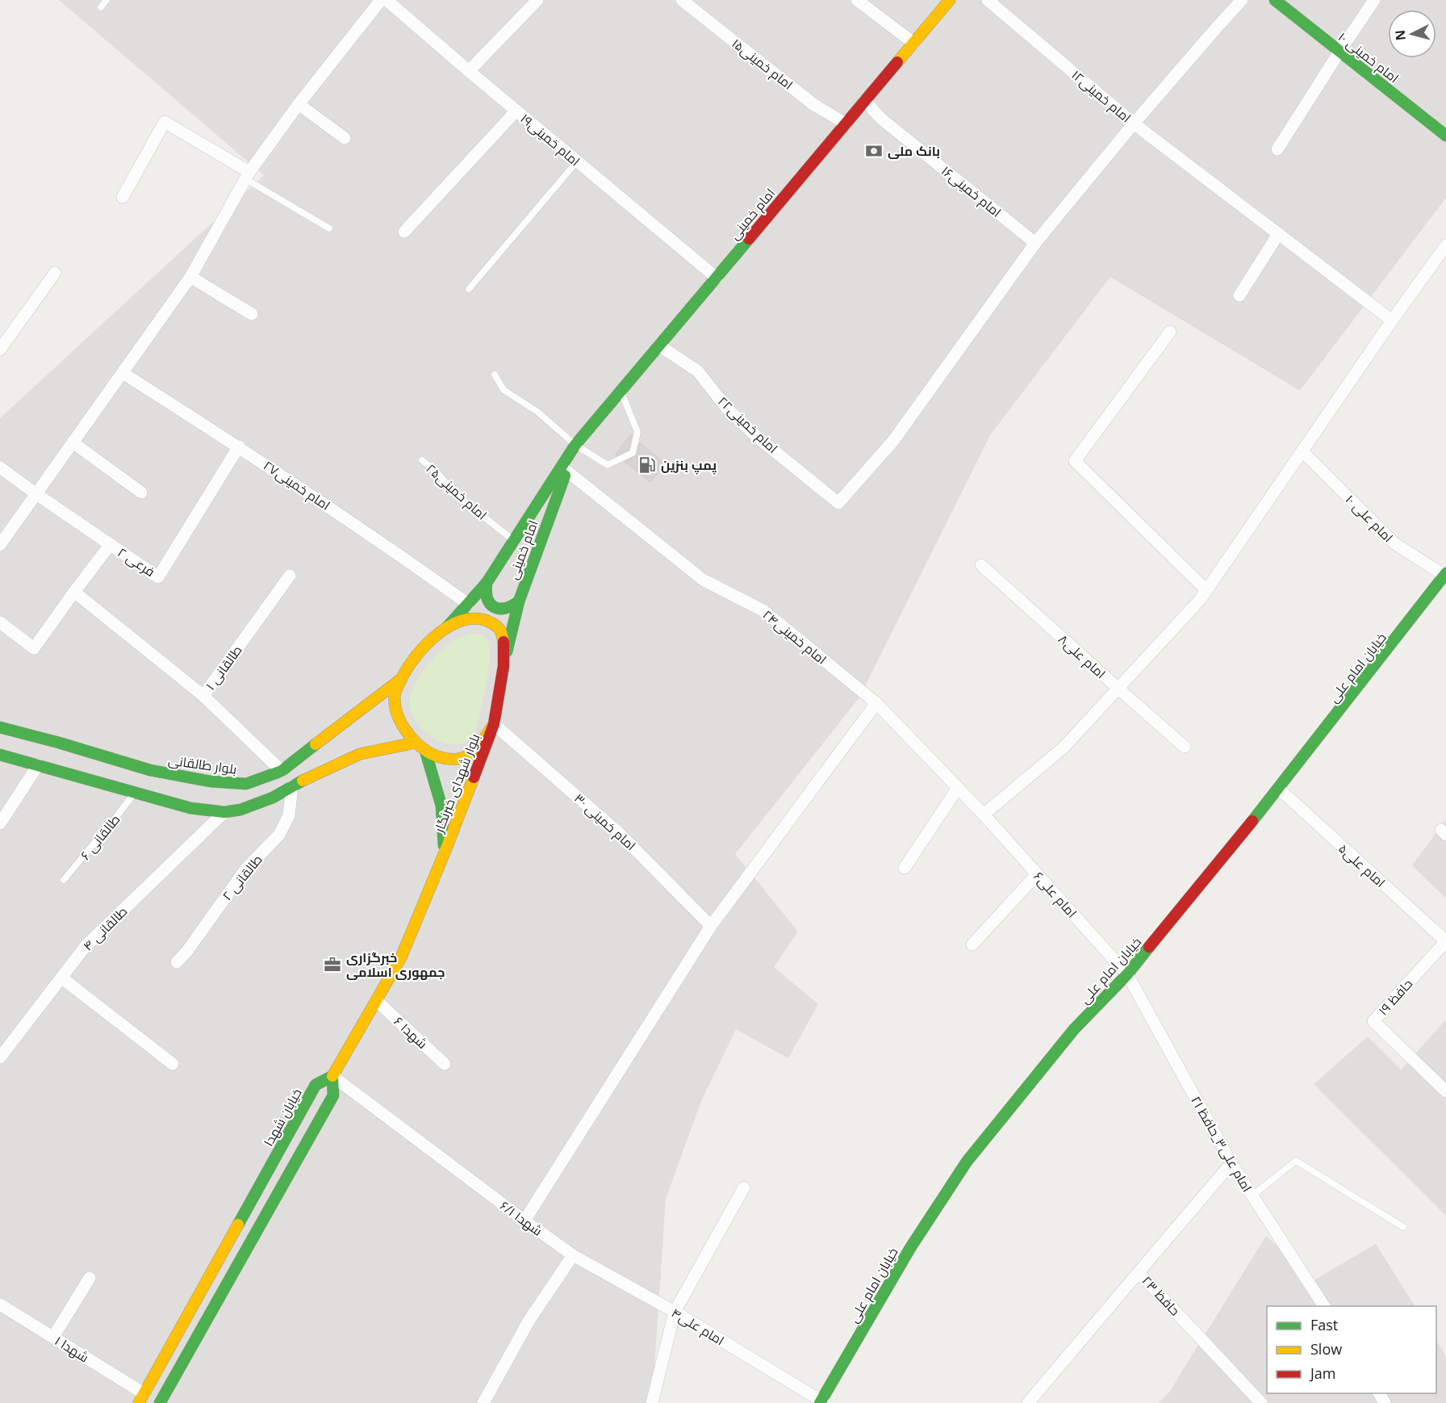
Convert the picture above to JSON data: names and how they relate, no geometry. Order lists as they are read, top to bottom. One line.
{"streets":{"main road":["امام خمینی ۱۰","امام خمینی","خیابان امام علی","بلوار طالقانی","بلوار شهدای خبرنگار","خیابان شهدا"],"street":["امام خمینی۱۵","امام خمینی۱۲","امام خمینی۱۹","امام خمینی۱۶","امام خمینی۲۲","امام خمینی۲۷","امام علی ۱۰","فرعی ۲","امام خمینی۲۴","امام علی۸","طالقانی ۱","امام خمینی ۳۰","امام علی۵","طالقانی ۲","امام علی۶","طالقانی ۴","حافظ ۱۹","شهد۱ ۶","امام علی۳_حافظ ۲۱","شهد۱ ۶/۱","حافظ ۲۳","امام علی۴","شهدا ۱"],"lane":["امام خمینی۲۵","طالقانی ۶"]},"crossings":[["امام خمینی۱۵","امام خمینی"],["امام خمینی۱۹","امام خمینی"],["امام خمینی۱۶","امام خمینی"],["امام خمینی۱۶","امام خمینی۲۲"],["امام خمینی","امام خمینی۲۲"],["امام خمینی","امام خمینی۲۷"],["امام خمینی","امام خمینی۲۵"],["امام خمینی","امام خمینی۲۴"],["امام خمینی","بلوار طالقانی"],["امام خمینی","بلوار شهدای خبرنگار"],["امام خمینی","امام خمینی ۳۰"],["امام خمینی۲۷","فرعی ۲"],["امام علی ۱۰","خیابان امام علی"],["امام خمینی۲۴","امام علی۶"],["طالقانی ۱","بلوار طالقانی"],["خیابان امام علی","امام علی۵"],["خیابان امام علی","امام علی۶"],["خیابان امام علی","امام علی۳_حافظ ۲۱"],["خیابان امام علی","امام علی۴"],["بلوار طالقانی","بلوار شهدای خبرنگار"],["بلوار طالقانی","امام خمینی ۳۰"],["بلوار شهدای خبرنگار","امام خمینی ۳۰"],["بلوار شهدای خبرنگار","شهد۱ ۶"],["بلوار شهدای خبرنگار","خیابان شهدا"],["بلوار شهدای خبرنگار","شهد۱ ۶/۱"],["امام علی۵","حافظ ۱۹"],["امام علی۶","امام علی۳_حافظ ۲۱"],["خیابان شهدا","شهد۱ ۶/۱"],["خیابان شهدا","شهدا ۱"],["امام علی۳_حافظ ۲۱","حافظ ۲۳"],["شهد۱ ۶/۱","امام علی۴"]],"places":{"bank":["بانک ملی"],"fuel station":["پمپ بنزین"],"office":["خبرگزاری جمهوری اسلامی"]},"legend":["Fast","Slow","Jam"],"north":"left"}
